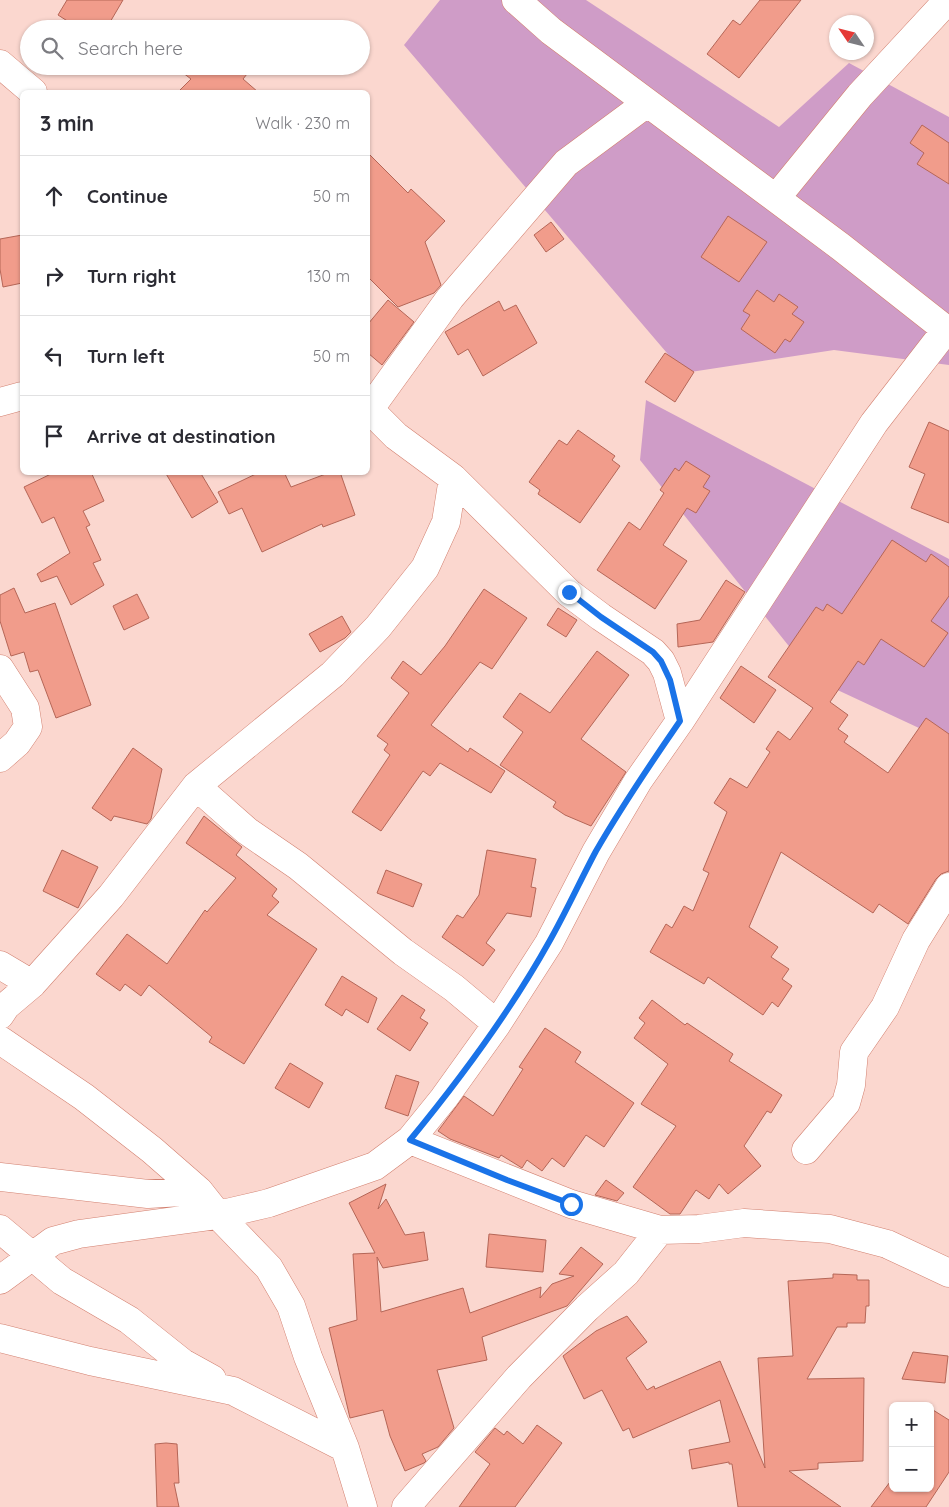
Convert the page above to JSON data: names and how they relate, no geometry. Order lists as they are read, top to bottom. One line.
{"north":"top left","page":{"search":"Search here","heading":["3 min","Walk · 230 m"],"list":[["Continue","50 m"],["Turn right","130 m"],["Turn left","50 m"],"Arrive at destination"],"map_buttons":["+","−"]}}
